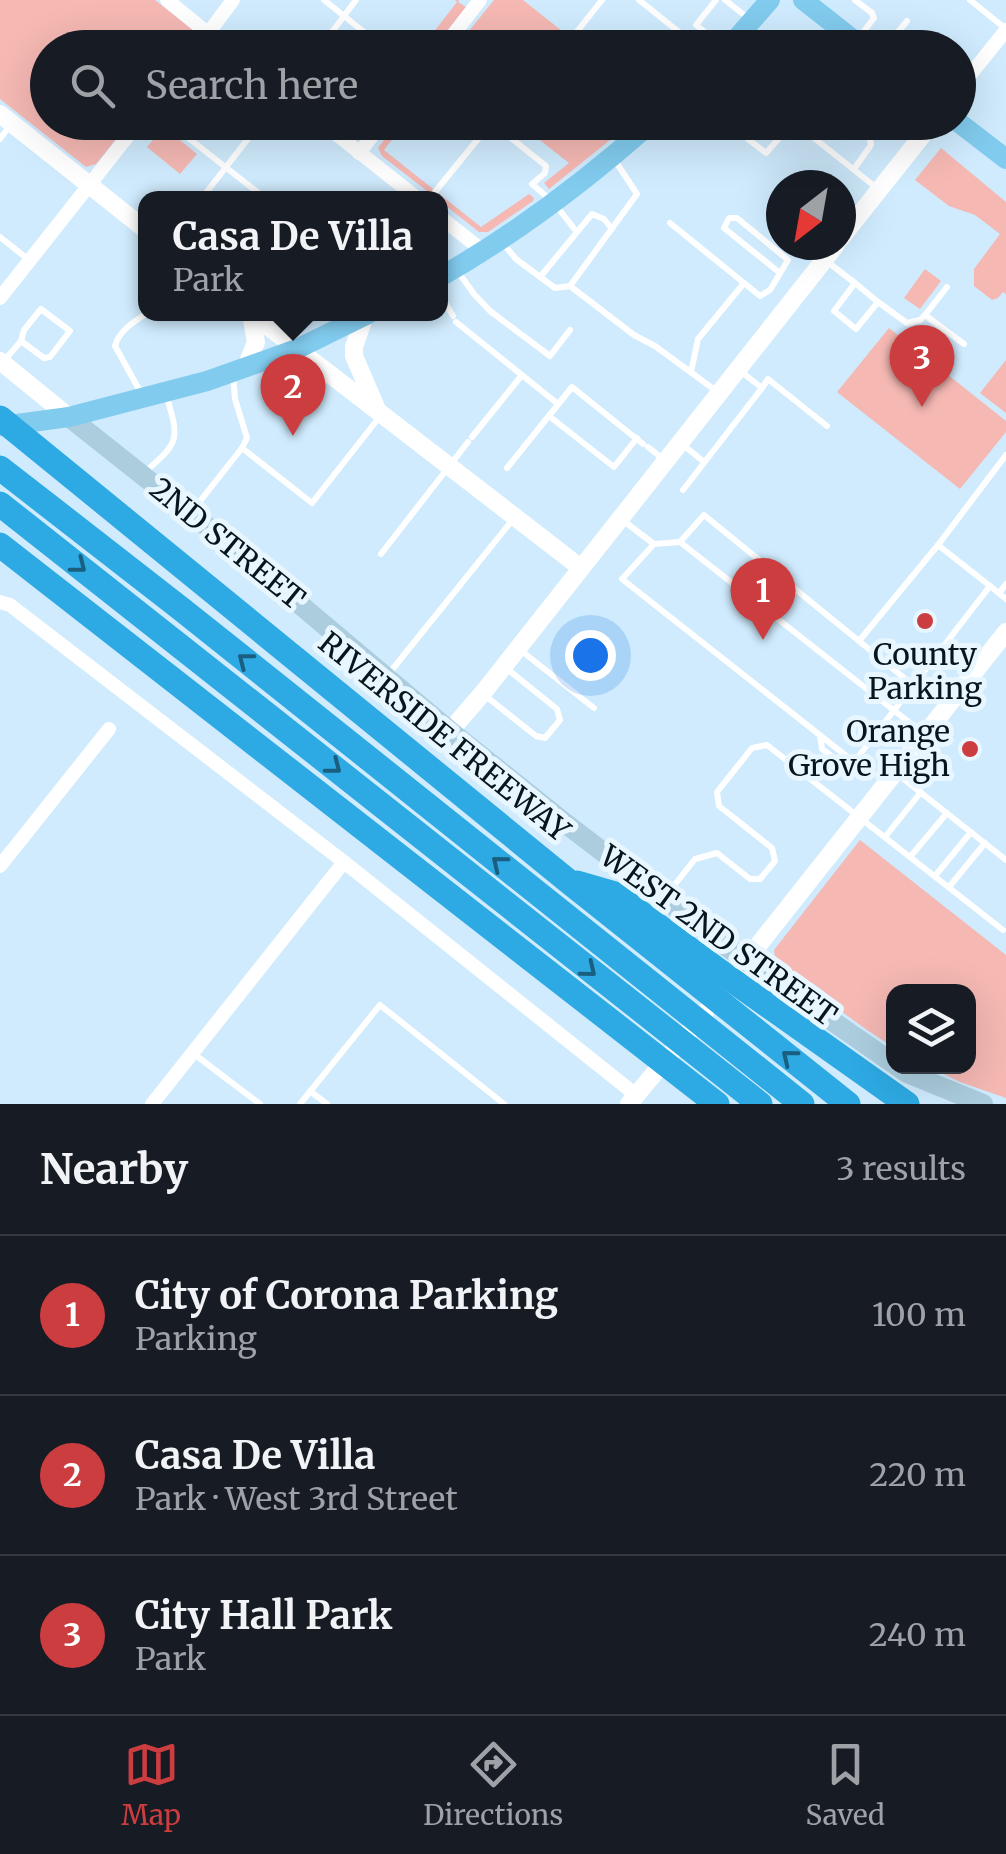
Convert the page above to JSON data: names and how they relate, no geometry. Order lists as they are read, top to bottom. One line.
{"streets":{"highway":["RIVERSIDE FREEWAY"],"main road":["2ND STREET","WEST 2ND STREET"]},"crossings":[["2ND STREET","WEST 2ND STREET"]],"places":["County Parking","Orange Grove High"],"north":"bottom left","page":{"search":"Search here","popup":["Casa De Villa","Park"],"pins":["3","2","1"],"heading":["Nearby","3 results"],"list":[{"mark":"1","name":"City of Corona Parking","note":"Parking","value":"100 m"},{"mark":"2","name":"Casa De Villa","note":"Park · West 3rd Street","value":"220 m"},{"mark":"3","name":"City Hall Park","note":"Park","value":"240 m"}],"nav":["Map","Directions","Saved"]}}
